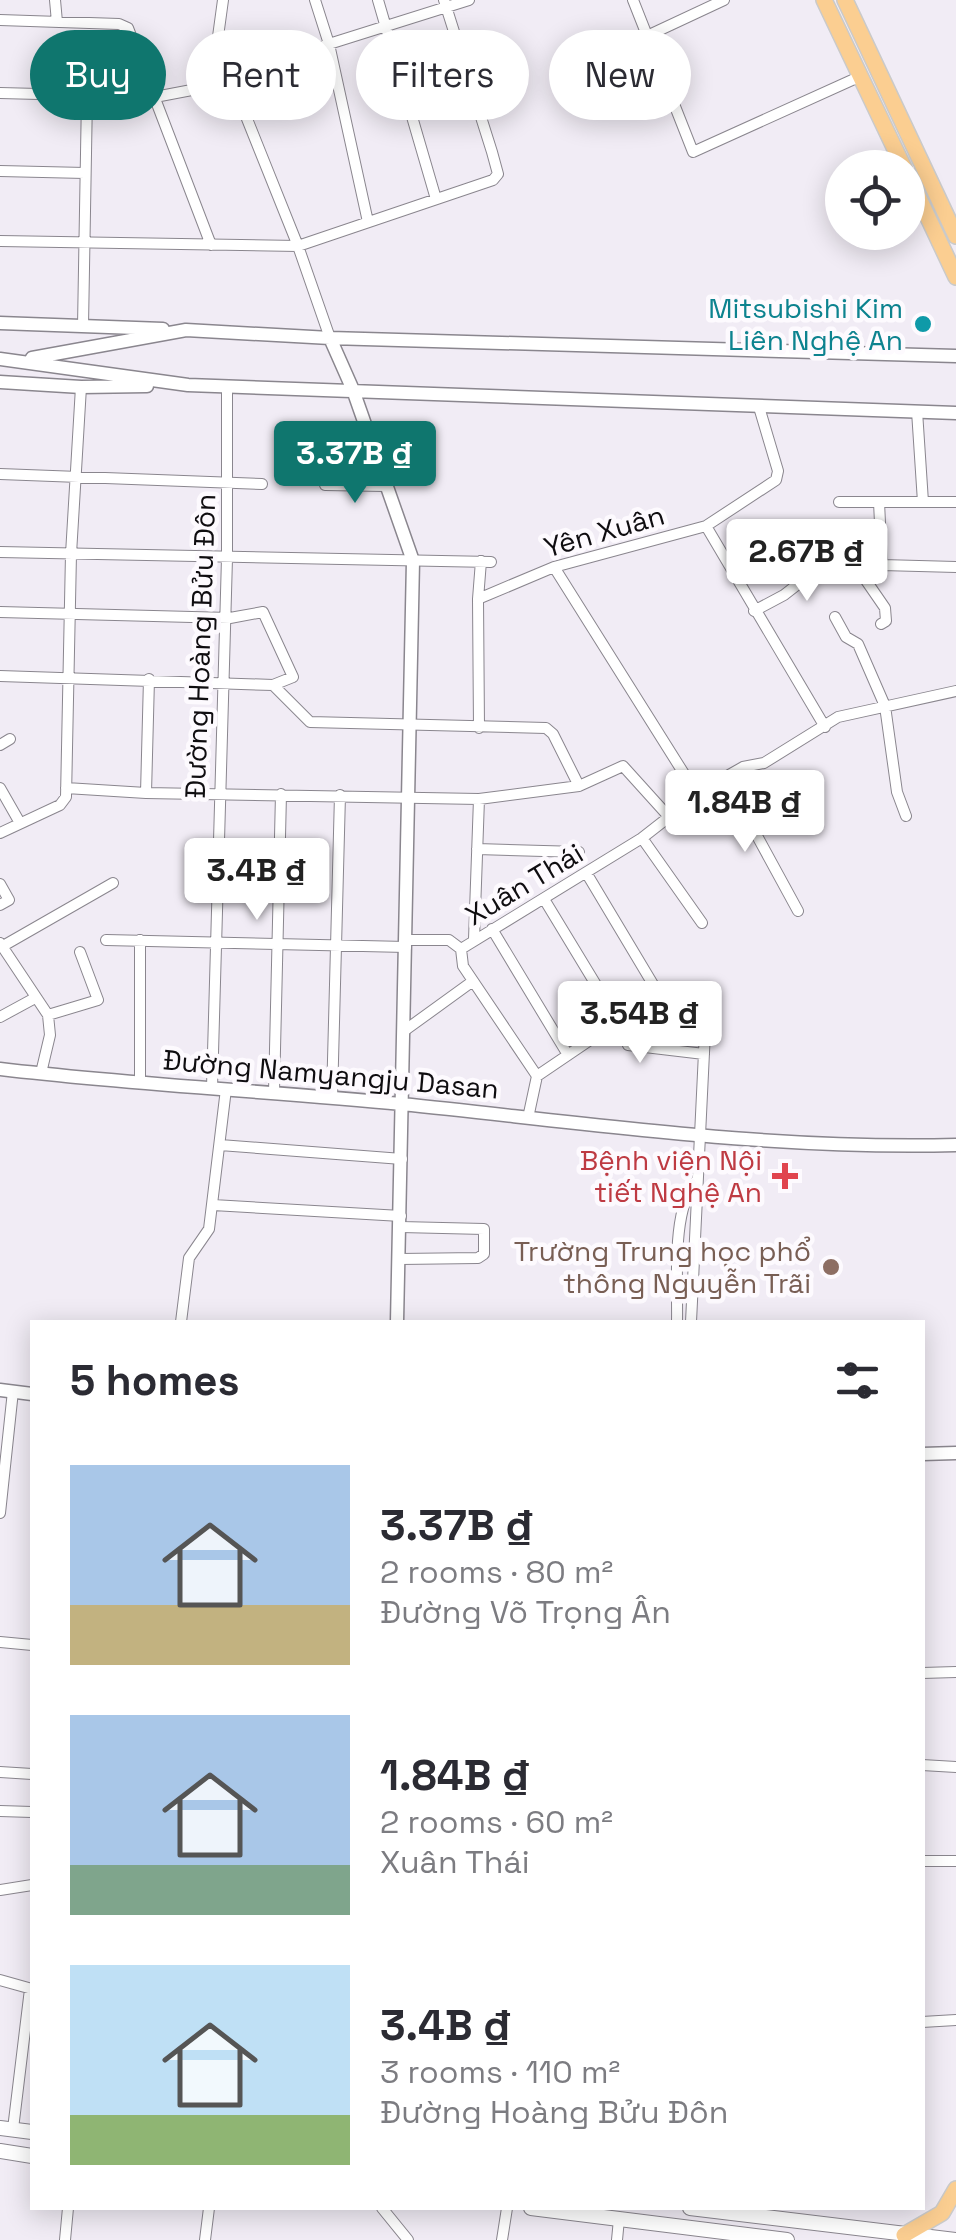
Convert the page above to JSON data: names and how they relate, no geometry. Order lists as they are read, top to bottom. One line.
{"streets":{"street":["Yên Xuân","Đường Hoàng Bửu Đôn","Xuân Thái","Đường Namyangju Dasan"]},"crossings":[["Đường Hoàng Bửu Đôn","Đường Namyangju Dasan"]],"places":{"other":["Mitsubishi Kim Liên Nghệ An","Trường Trung học phổ thông Nguyễn Trãi"],"health":["Bệnh viện Nội tiết Nghệ An"]},"page":{"chip":["Buy","Rent","Filters","New"],"price":["3.37B ₫","2.67B ₫","1.84B ₫","3.4B ₫","3.54B ₫"],"heading":"5 homes","list":[{"name":"3.37B ₫","note":"2 rooms · 80 m² · Đường Võ Trọng Ân"},{"name":"1.84B ₫","note":"2 rooms · 60 m² · Xuân Thái"},{"name":"3.4B ₫","note":"3 rooms · 110 m² · Đường Hoàng Bửu Đôn"}]}}
